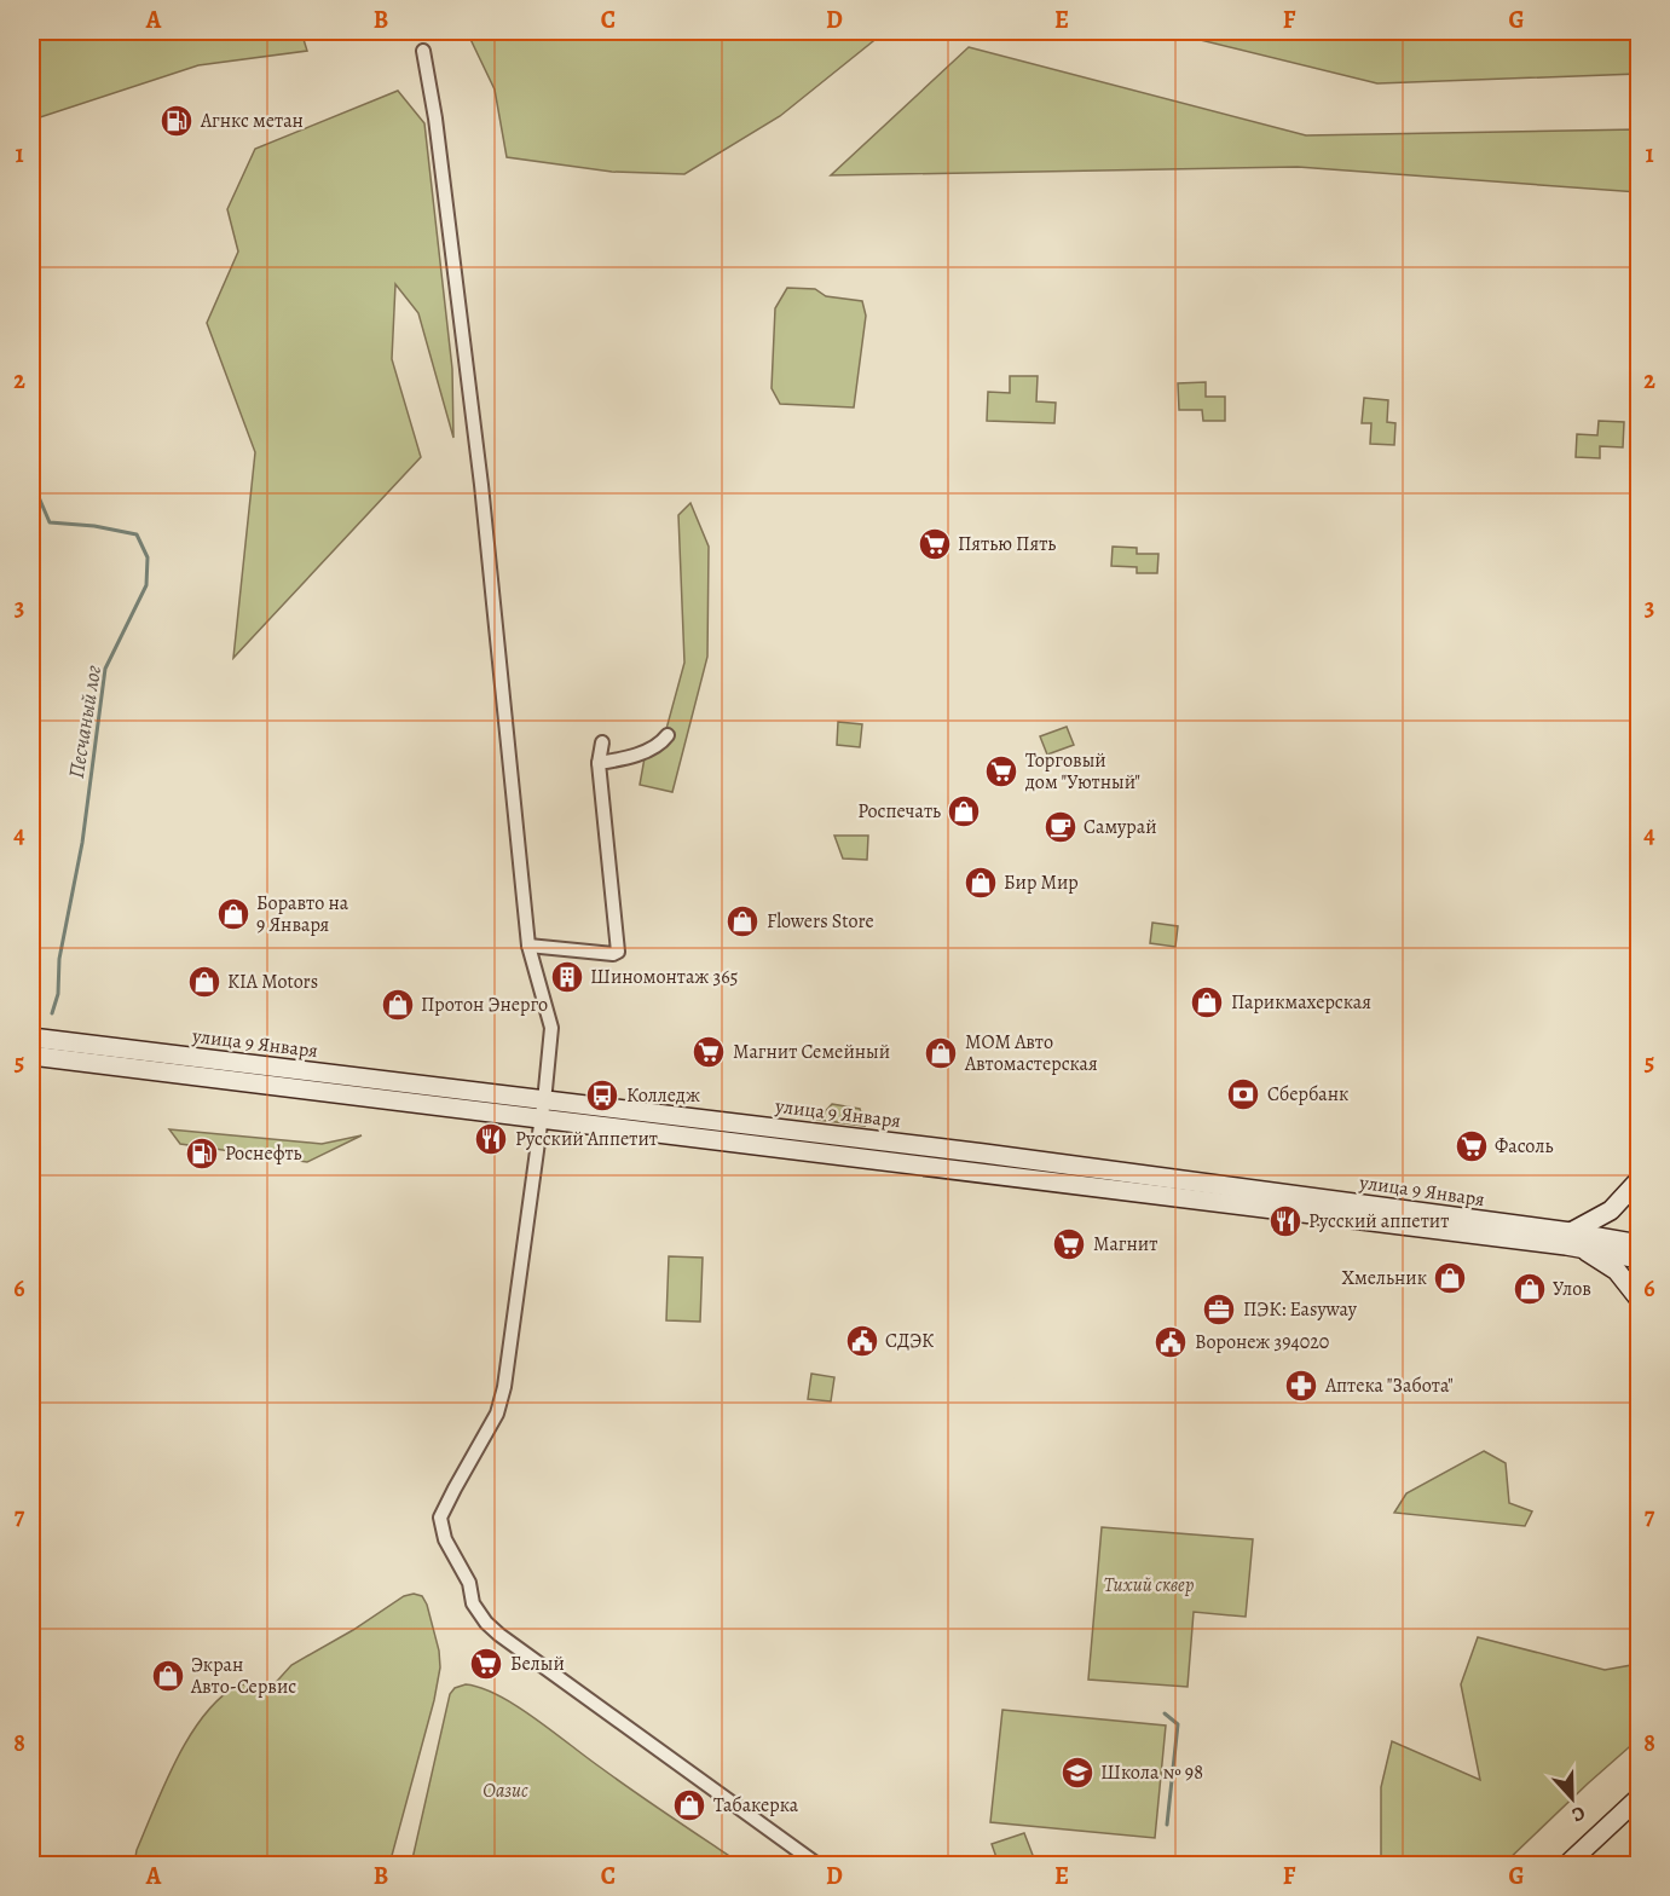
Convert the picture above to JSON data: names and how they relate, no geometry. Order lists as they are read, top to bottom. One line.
{"streets":{"main road":["улица 9 Января"]},"water":["Песчаный лог"],"parks":["Тихий сквер","Оазис"],"places":{"fuel station":["Агнкс метан","Роснефть"],"supermarket":["Пятью Пять","Торговый дом \"Уютный\"","Магнит Семейный","Фасоль","Магнит","Белый"],"shop":["Роспечать","Бир Мир","Боравто на 9 Января","Flowers Store","KIA Motors","Парикмахерская","Протон Энерго","МОМ Авто Автомастерская","Хмельник","Улов","Экран Авто-Сервис","Табакерка"],"cafe":["Самурай"],"building":["Шиномонтаж 365"],"bank":["Сбербанк"],"bus stop":["Колледж"],"restaurant":["Русский Аппетит","Русский аппетит"],"office":["ПЭК: Easyway"],"public building":["СДЭК","Воронеж 394020"],"pharmacy":["Аптека \"Забота\""],"school or university":["Школа № 98"]},"north":"bottom","grid":{"columns":["A","B","C","D","E","F","G"],"rows":["1","2","3","4","5","6","7","8"]}}
